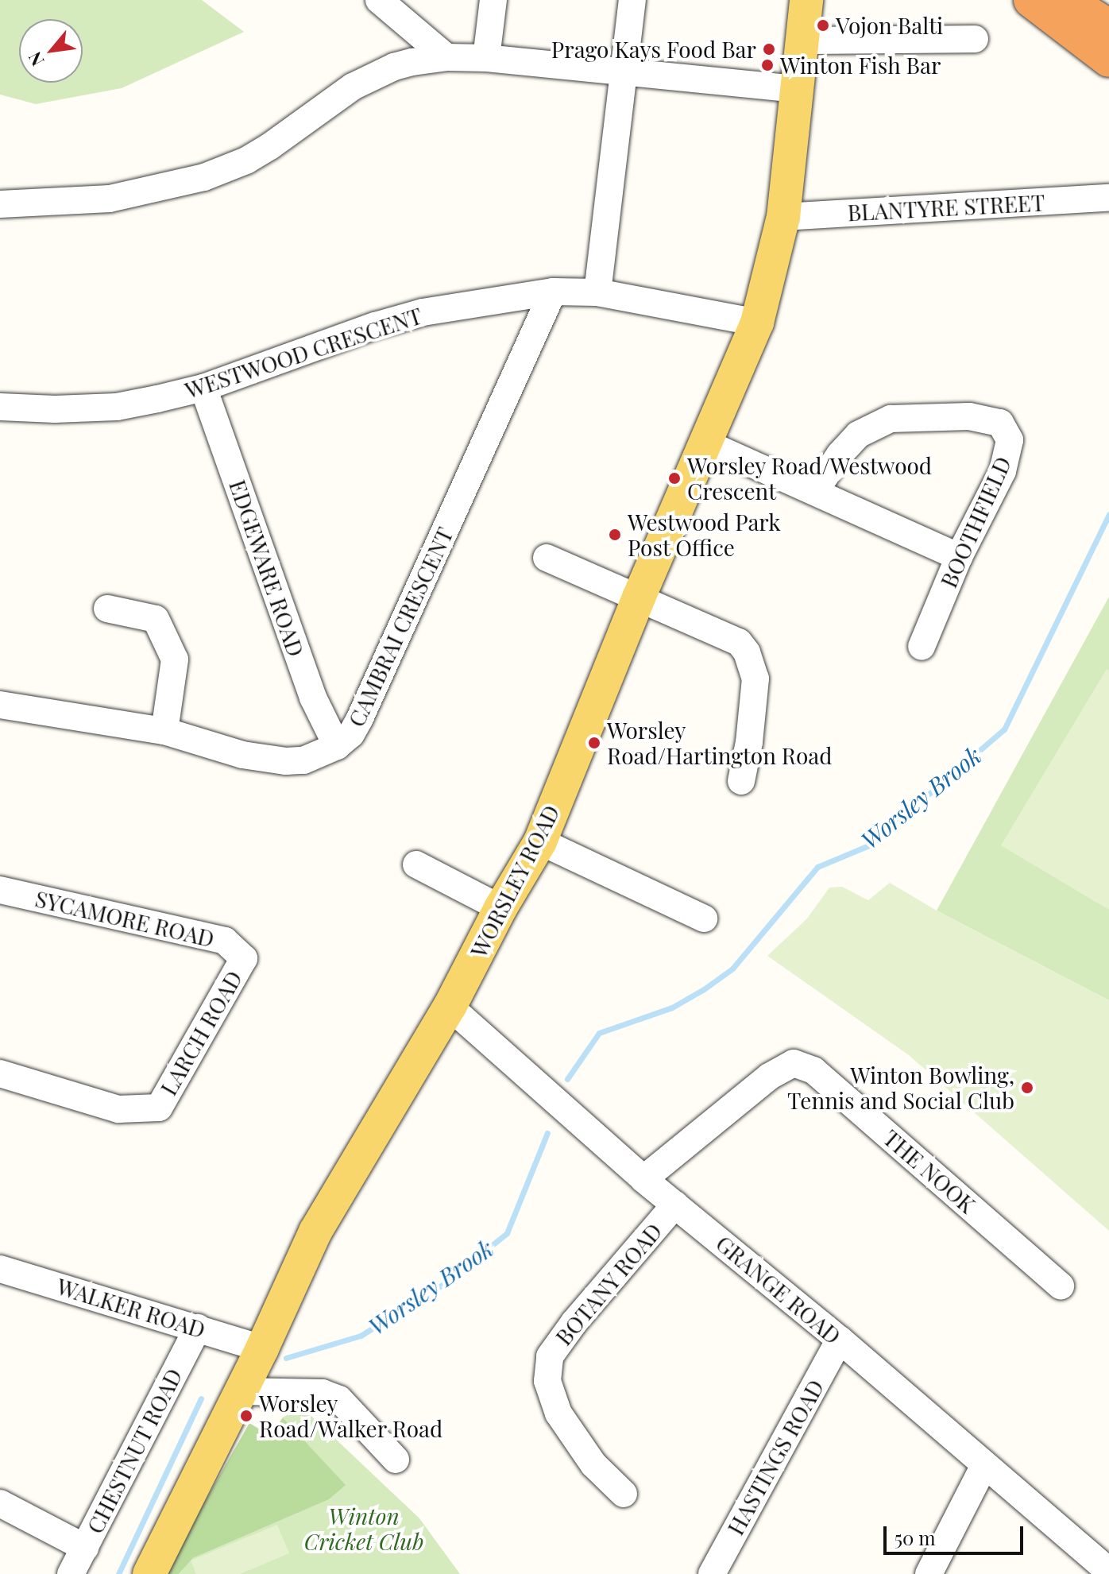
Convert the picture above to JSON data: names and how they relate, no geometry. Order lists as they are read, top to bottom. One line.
{"streets":{"main road":["WORSLEY ROAD"],"street":["BLANTYRE STREET","WESTWOOD CRESCENT","BOOTHFIELD","EDGEWARE ROAD","CAMBRAI CRESCENT","SYCAMORE ROAD","LARCH ROAD","THE NOOK","BOTANY ROAD","GRANGE ROAD","WALKER ROAD","CHESTNUT ROAD","HASTINGS ROAD"]},"crossings":[["BLANTYRE STREET","WORSLEY ROAD"],["WESTWOOD CRESCENT","EDGEWARE ROAD"],["WESTWOOD CRESCENT","CAMBRAI CRESCENT"],["WESTWOOD CRESCENT","WORSLEY ROAD"],["EDGEWARE ROAD","CAMBRAI CRESCENT"],["WORSLEY ROAD","GRANGE ROAD"],["WORSLEY ROAD","WALKER ROAD"],["SYCAMORE ROAD","LARCH ROAD"],["THE NOOK","GRANGE ROAD"],["BOTANY ROAD","GRANGE ROAD"],["GRANGE ROAD","HASTINGS ROAD"],["WALKER ROAD","CHESTNUT ROAD"]],"water":["Worsley Brook"],"parks":["Winton Cricket Club"],"places":["Vojon Balti","Prago Kays Food Bar","Winton Fish Bar","Worsley Road/Westwood Crescent","Westwood Park Post Office","Worsley Road/Hartington Road","Winton Bowling, Tennis and Social Club","Worsley Road/Walker Road"],"scale_bar":"50 m","north":"bottom left"}
